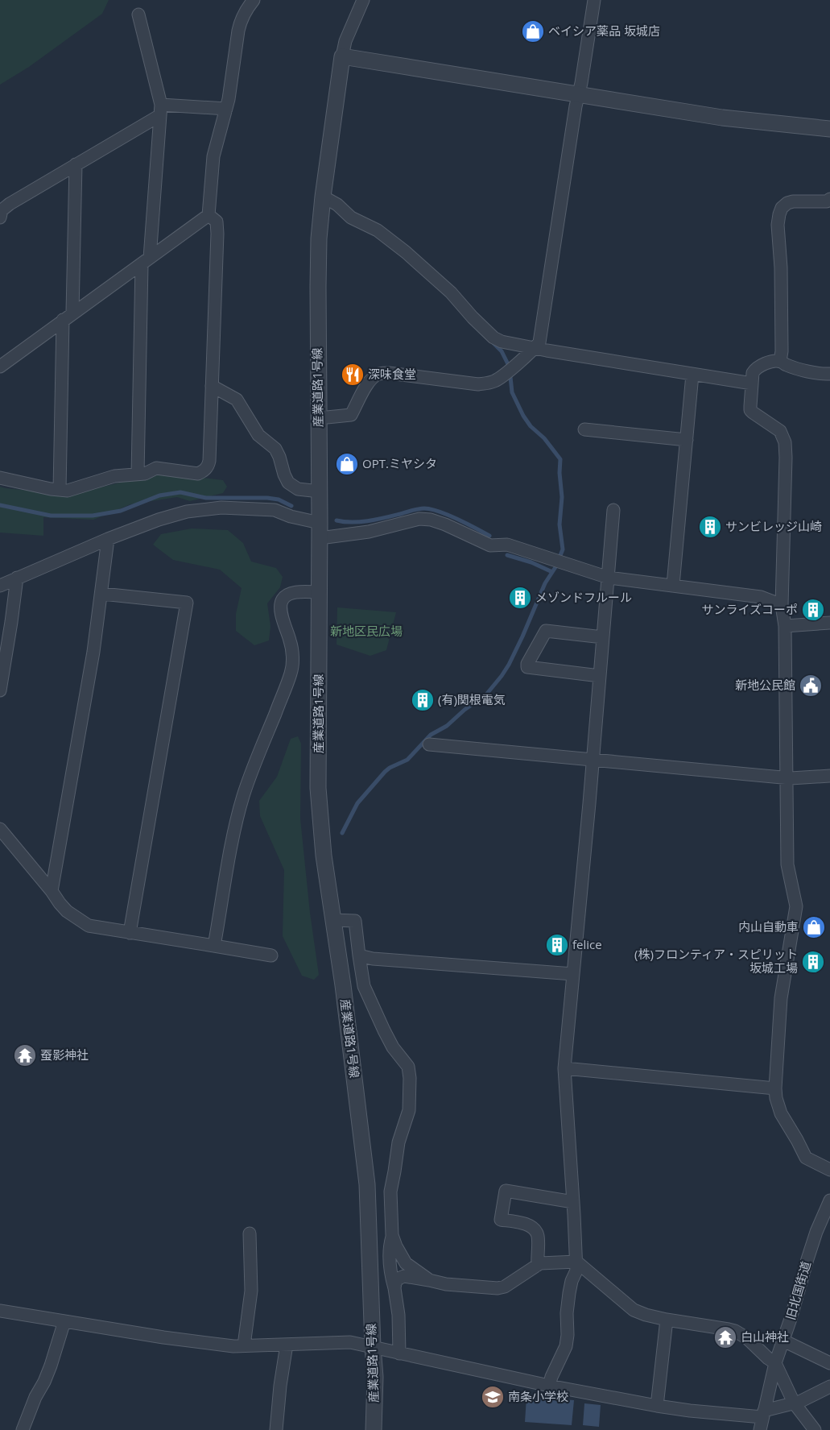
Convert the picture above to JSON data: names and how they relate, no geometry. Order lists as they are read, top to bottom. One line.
{"streets":{"street":["産業道路1号線","旧北国街道"]},"parks":["新地区民広場"],"places":{"shop":["ベイシア薬品 坂城店","OPT.ミヤシタ","内山自動車"],"restaurant":["深味食堂"],"building":["サンビレッジ山崎","メゾンドフルール","サンライズコーポ","(有)関根電気","felice","(株)フロンティア・スピリット 坂城工場"],"public building":["新地公民館"],"temple":["蚕影神社","白山神社"],"school or university":["南条小学校"]}}
